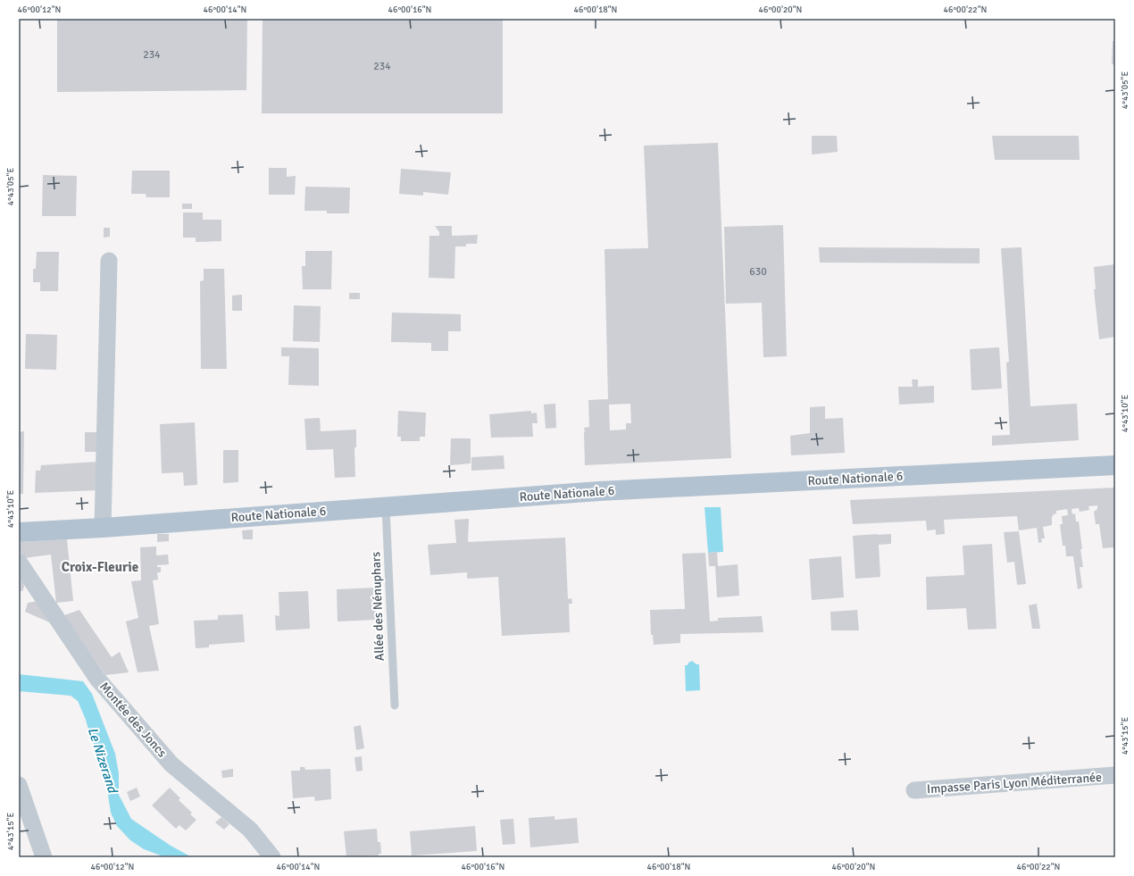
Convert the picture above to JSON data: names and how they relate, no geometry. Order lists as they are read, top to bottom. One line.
{"streets":{"main road":["Route Nationale 6"],"street":["Montée des Joncs","Impasse Paris Lyon Méditerranée"],"lane":["Allée des Nénuphars"]},"crossings":[["Route Nationale 6","Allée des Nénuphars"]],"districts":["Croix-Fleurie"],"water":["Le Nizerand"],"house_numbers":["234","234","630"],"coordinates":["46°00'12\"N","46°00'14\"N","46°00'16\"N","46°00'18\"N","46°00'20\"N","46°00'22\"N","4°43'05\"E","4°43'10\"E","4°43'15\"E"]}
